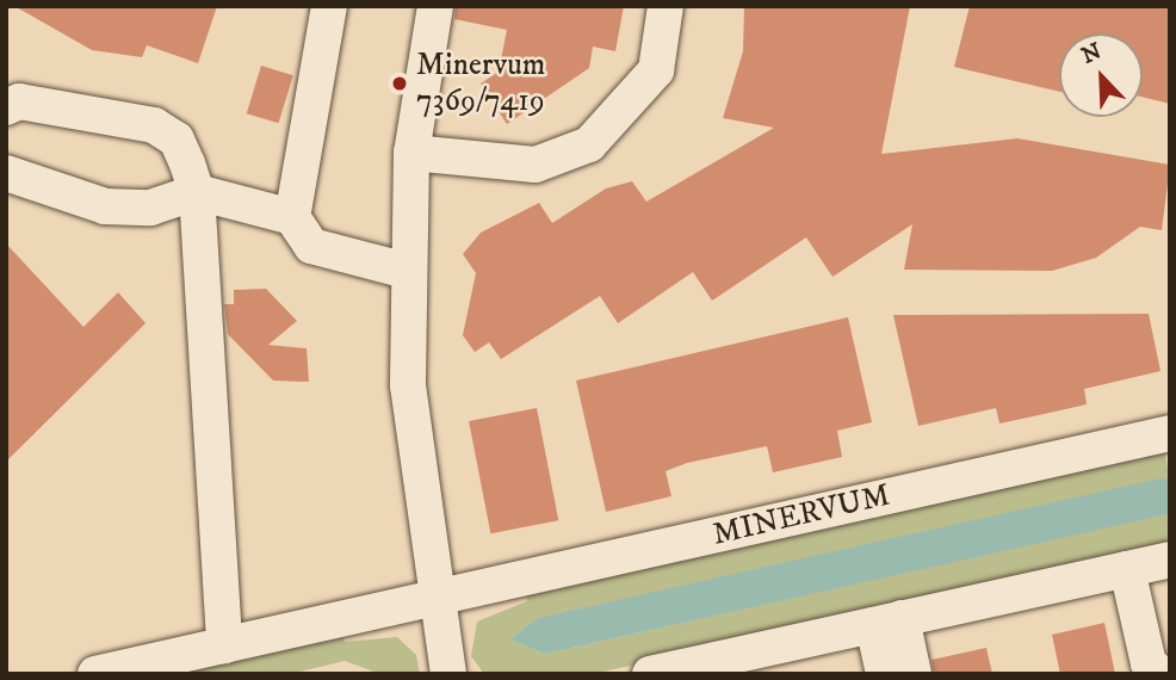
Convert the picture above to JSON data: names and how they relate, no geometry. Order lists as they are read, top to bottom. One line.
{"streets":{"street":["MINERVUM"]},"places":["Minervum 7369/7419"],"north":"top left"}
